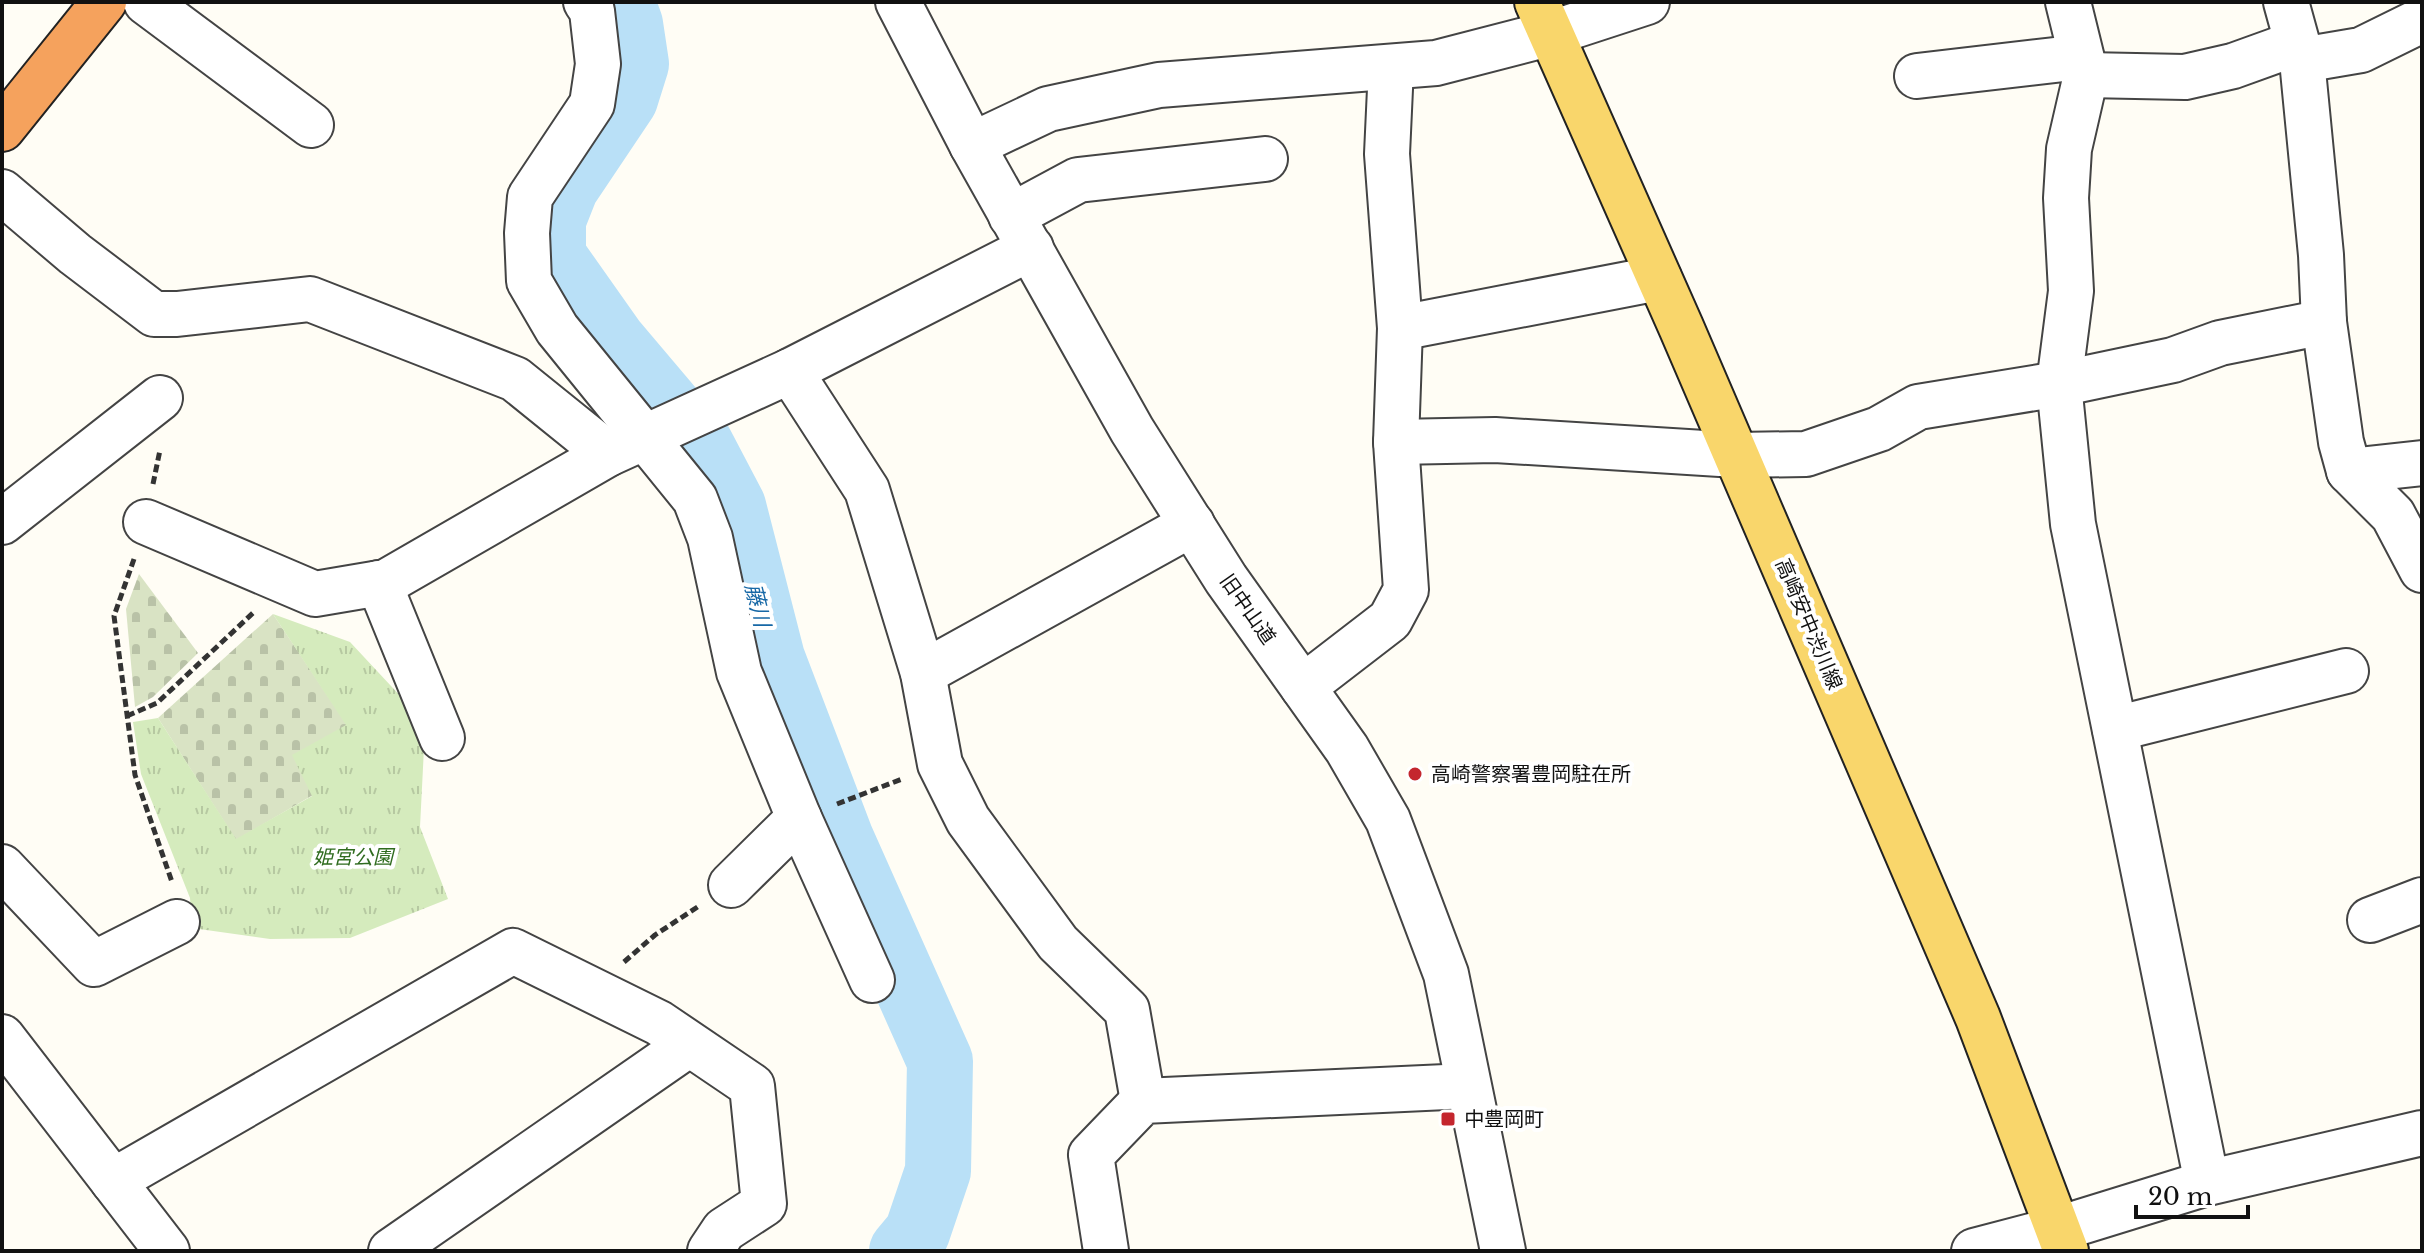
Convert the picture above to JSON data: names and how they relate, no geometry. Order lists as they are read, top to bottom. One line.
{"streets":{"main road":["高崎安中渋川線"],"street":["旧中山道"]},"water":["藤川"],"parks":["姫宮公園"],"places":{"other":["高崎警察署豊岡駐在所"],"transit":["中豊岡町"]},"scale_bar":"20 m"}
